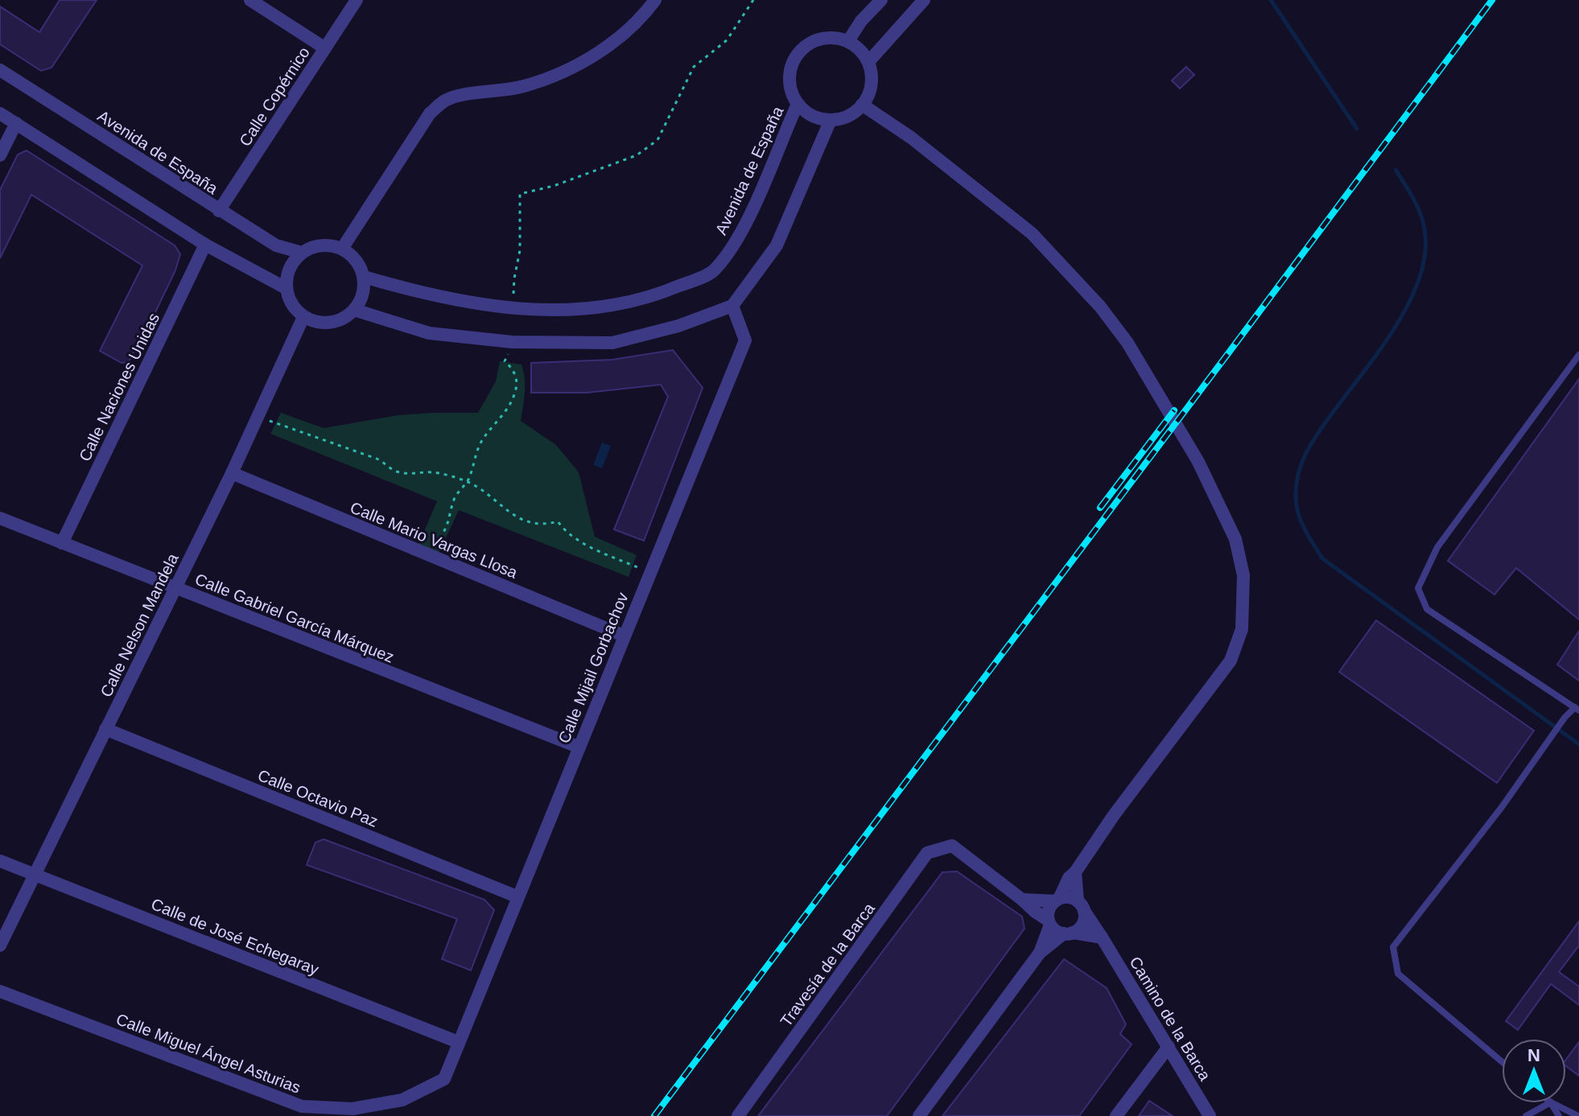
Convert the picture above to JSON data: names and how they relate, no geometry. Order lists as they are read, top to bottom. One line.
{"streets":{"street":["Calle Copérnico","Avenida de España","Calle Naciones Unidas","Calle Mario Vargas Llosa","Calle Gabriel García Márquez","Calle Nelson Mandela","Calle Mijail Gorbachov","Calle Octavio Paz","Calle de José Echegaray","Travesía de la Barca","Camino de la Barca","Calle Miguel Ángel Asturias"]},"crossings":[["Calle Copérnico","Avenida de España"],["Avenida de España","Calle Nelson Mandela"],["Calle Naciones Unidas","Calle Gabriel García Márquez"],["Calle Mario Vargas Llosa","Calle Nelson Mandela"],["Calle Mario Vargas Llosa","Calle Mijail Gorbachov"],["Calle Gabriel García Márquez","Calle Nelson Mandela"],["Calle Gabriel García Márquez","Calle Mijail Gorbachov"],["Calle Nelson Mandela","Calle Octavio Paz"],["Calle Nelson Mandela","Calle de José Echegaray"],["Calle Mijail Gorbachov","Calle Octavio Paz"],["Calle Mijail Gorbachov","Calle de José Echegaray"],["Calle Mijail Gorbachov","Calle Miguel Ángel Asturias"],["Calle de José Echegaray","Calle Miguel Ángel Asturias"]],"north":"top"}
